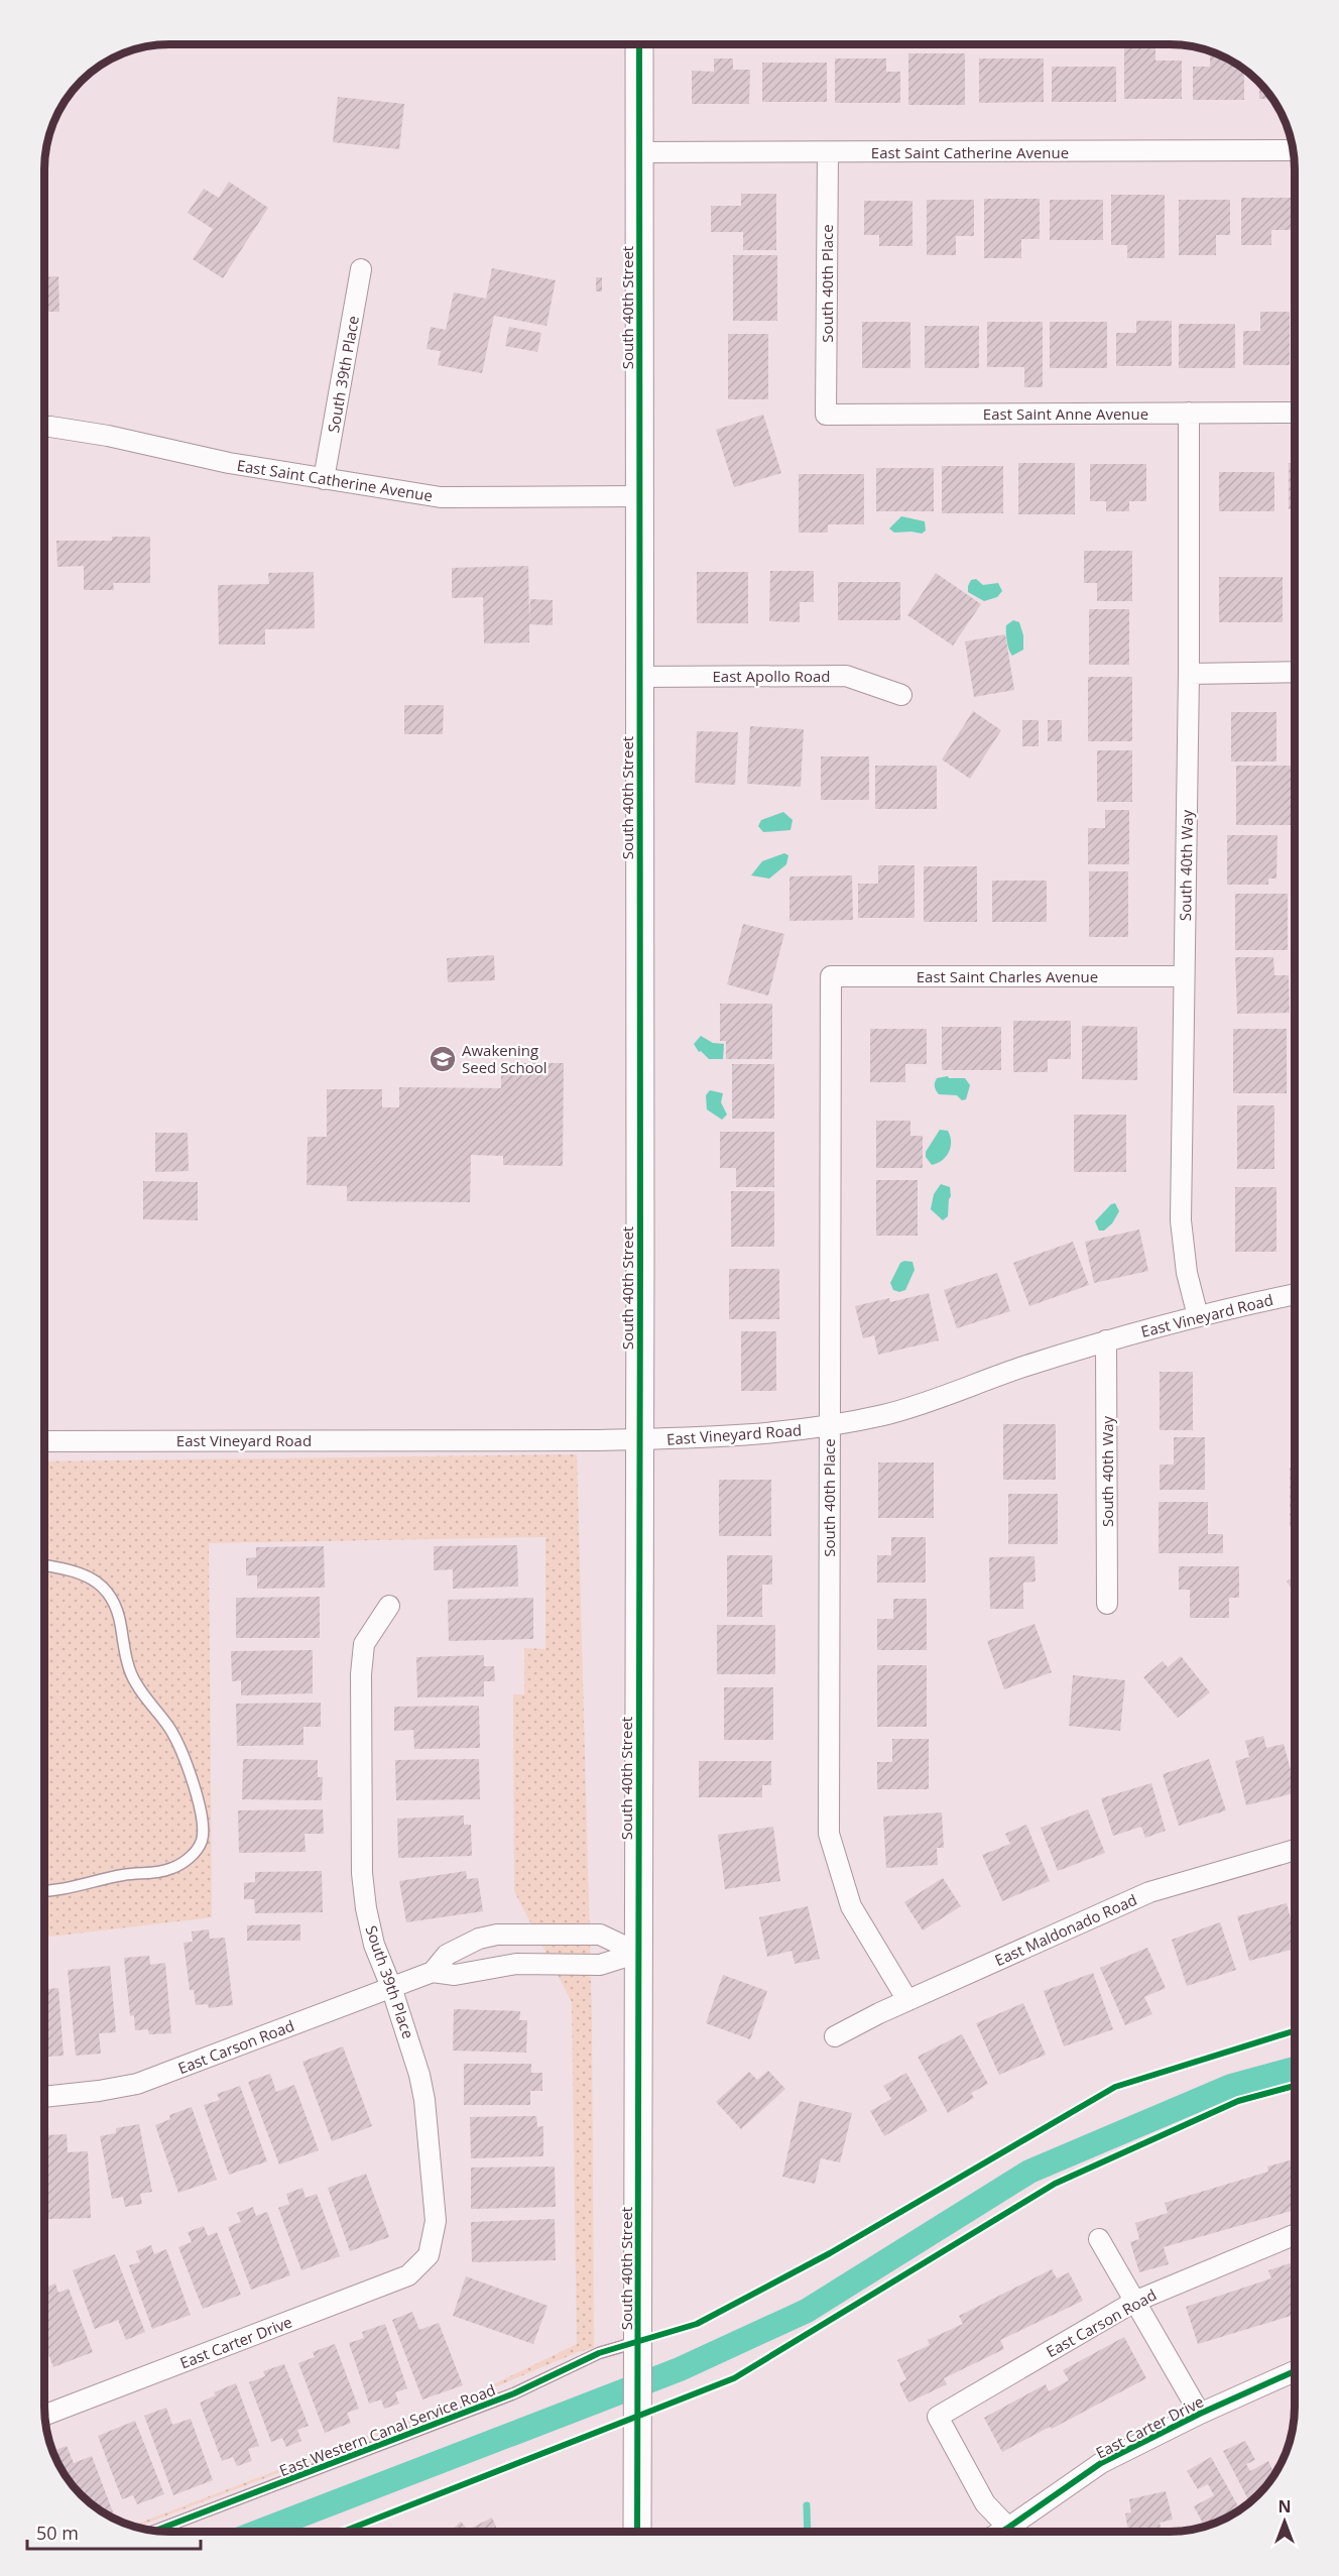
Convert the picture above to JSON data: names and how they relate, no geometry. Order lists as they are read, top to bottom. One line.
{"streets":{"main road":["South 40th Street"],"street":["East Saint Catherine Avenue","South 40th Place","South 39th Place","East Saint Anne Avenue","East Apollo Road","South 40th Way","East Saint Charles Avenue","East Vineyard Road","East Maldonado Road","East Carson Road","East Carter Drive"],"lane":["East Western Canal Service Road"]},"crossings":[["East Saint Catherine Avenue","South 40th Place"],["East Saint Catherine Avenue","South 40th Street"],["East Saint Catherine Avenue","South 39th Place"],["South 40th Place","East Saint Anne Avenue"],["South 40th Place","East Saint Charles Avenue"],["South 40th Place","East Vineyard Road"],["South 40th Place","East Maldonado Road"],["South 40th Street","East Apollo Road"],["South 40th Street","East Vineyard Road"],["South 40th Street","East Carson Road"],["South 40th Street","East Western Canal Service Road"],["South 39th Place","East Carson Road"],["South 39th Place","East Carter Drive"],["East Saint Anne Avenue","South 40th Way"],["South 40th Way","East Saint Charles Avenue"],["South 40th Way","East Vineyard Road"],["East Carson Road","East Carter Drive"]],"places":{"school or university":["Awakening Seed School"]},"scale_bar":"50 m","north":"top"}
